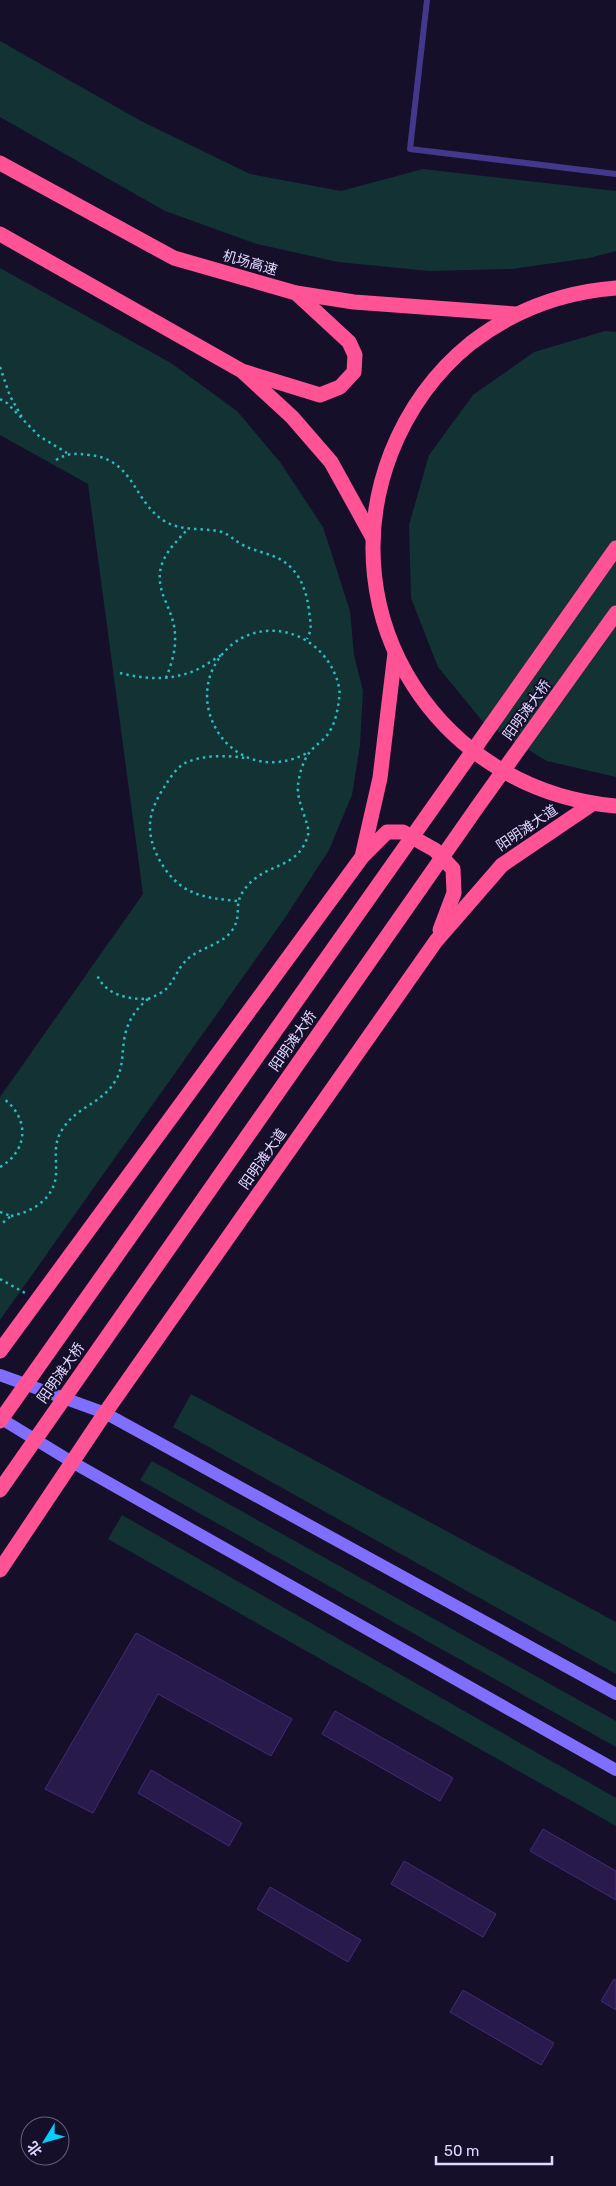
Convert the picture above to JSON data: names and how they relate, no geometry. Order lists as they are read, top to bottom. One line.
{"streets":{"highway":["机场高速","阳明滩大桥","阳明滩大道"]},"scale_bar":"50 m","north":"bottom left"}
